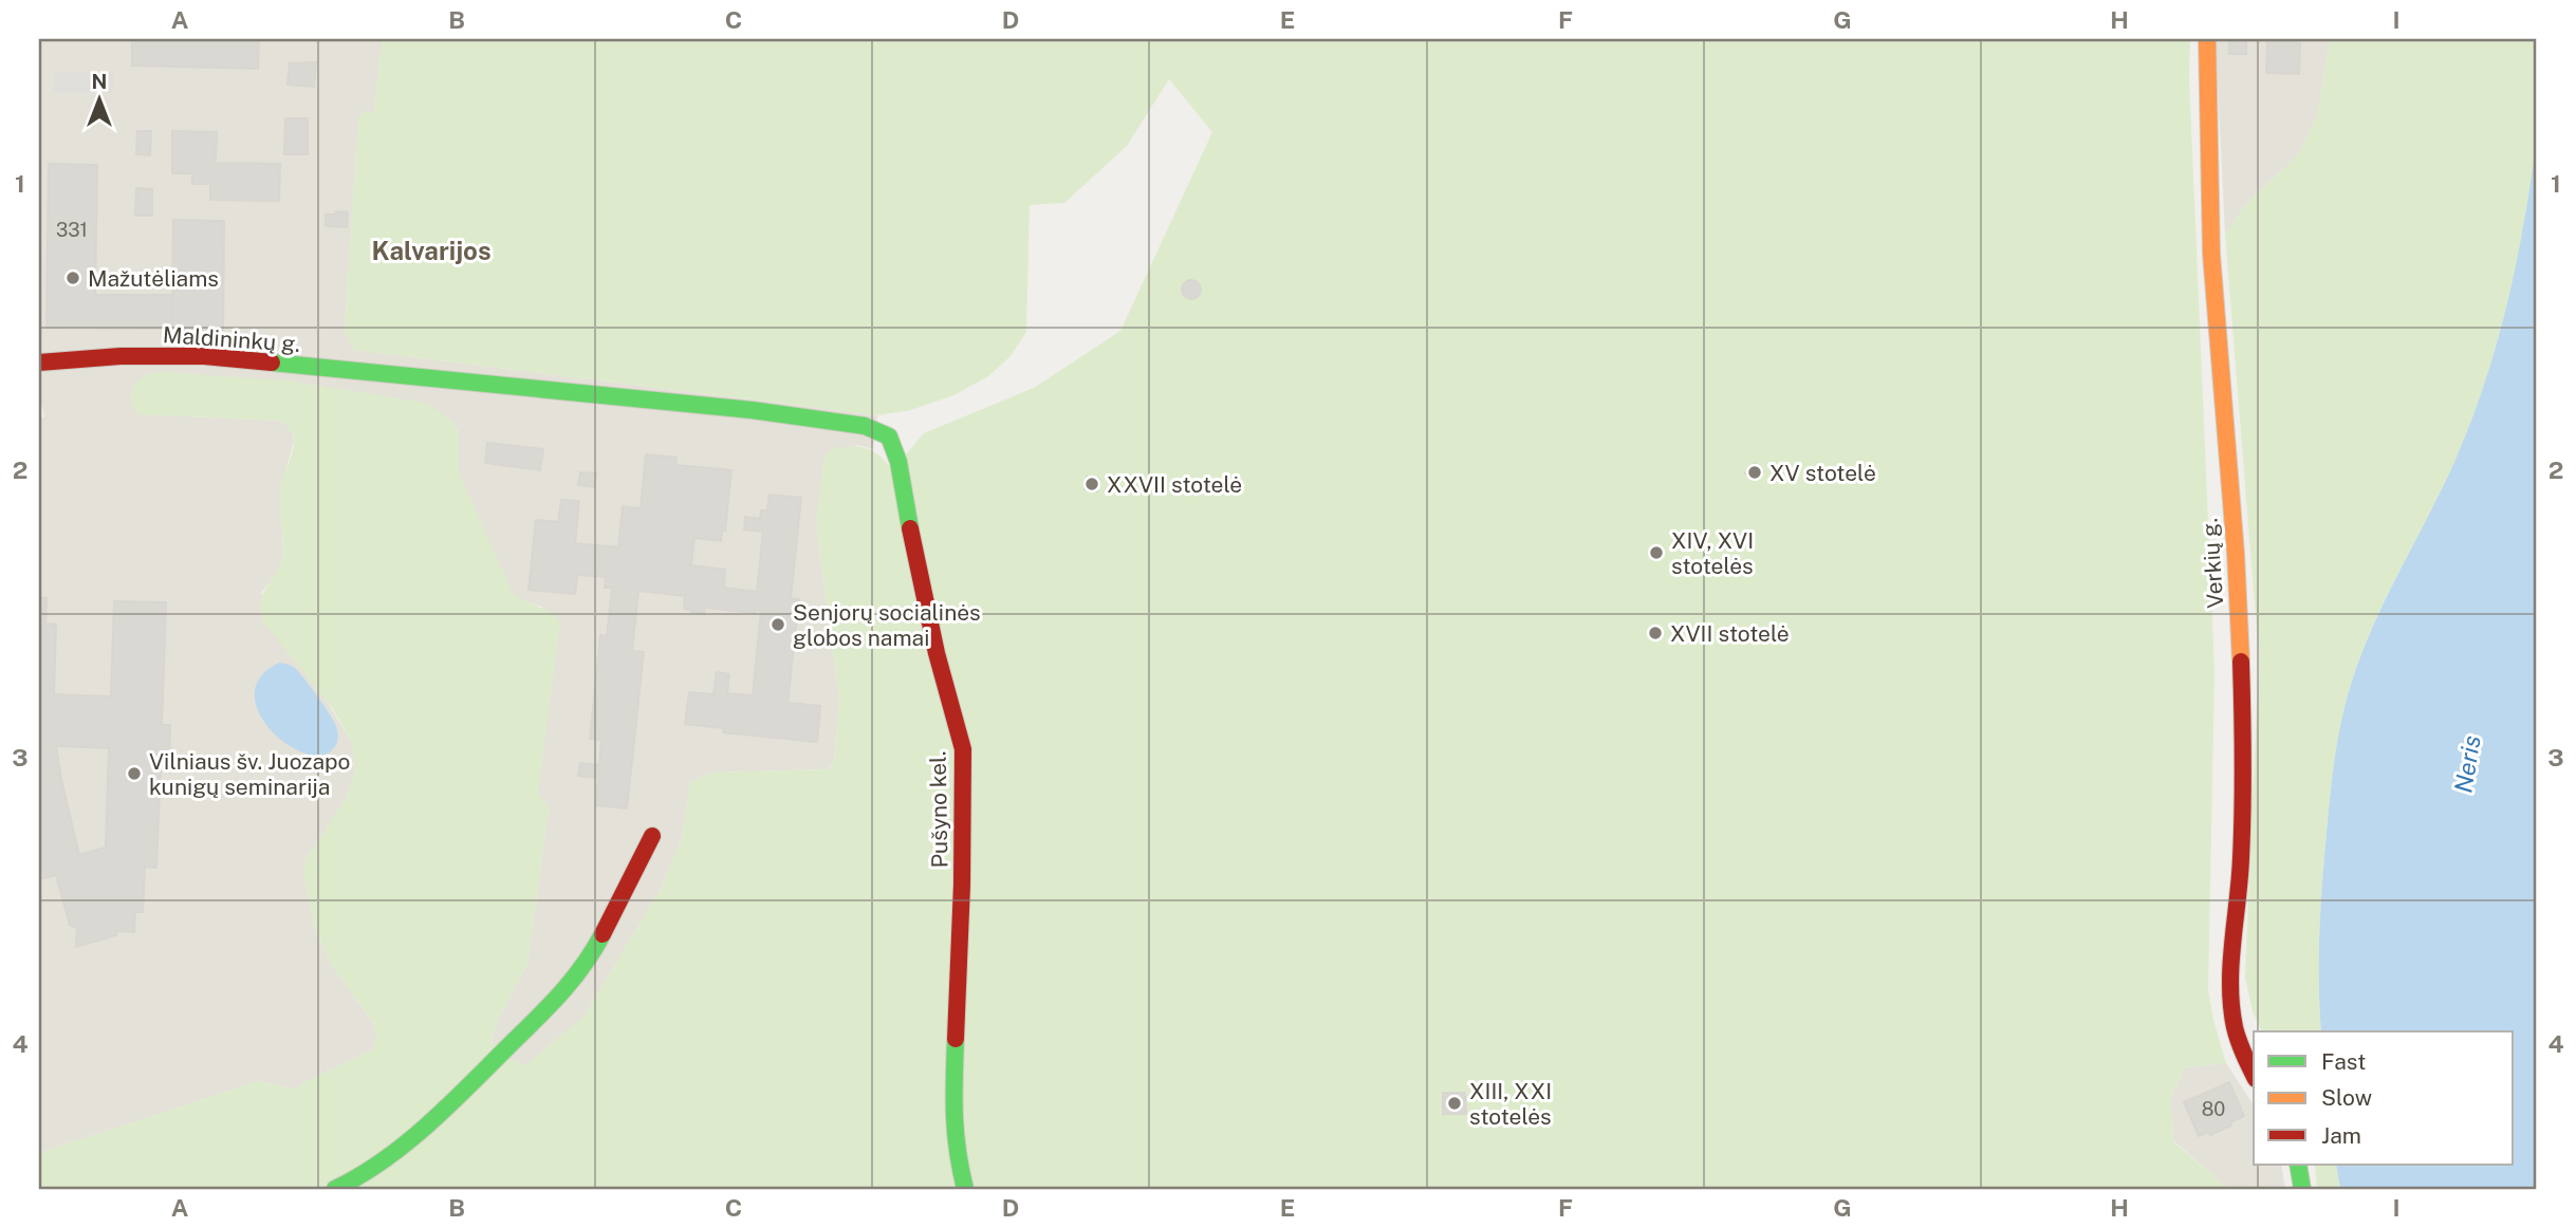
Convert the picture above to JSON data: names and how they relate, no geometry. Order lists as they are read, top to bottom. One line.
{"streets":{"street":["Maldininkų g.","Verkių g.","Pušyno kel."]},"crossings":[["Maldininkų g.","Pušyno kel."]],"districts":["Kalvarijos"],"water":["Neris"],"places":["Mažutėliams","XV stotelė","XXVII stotelė","XIV, XVI stotelės","Senjorų socialinės globos namai","XVII stotelė","Vilniaus šv. Juozapo kunigų seminarija","XIII, XXI stotelės"],"house_numbers":["331","80"],"legend":["Fast","Slow","Jam"],"north":"top","grid":{"columns":["A","B","C","D","E","F","G","H","I"],"rows":["1","2","3","4"]}}
